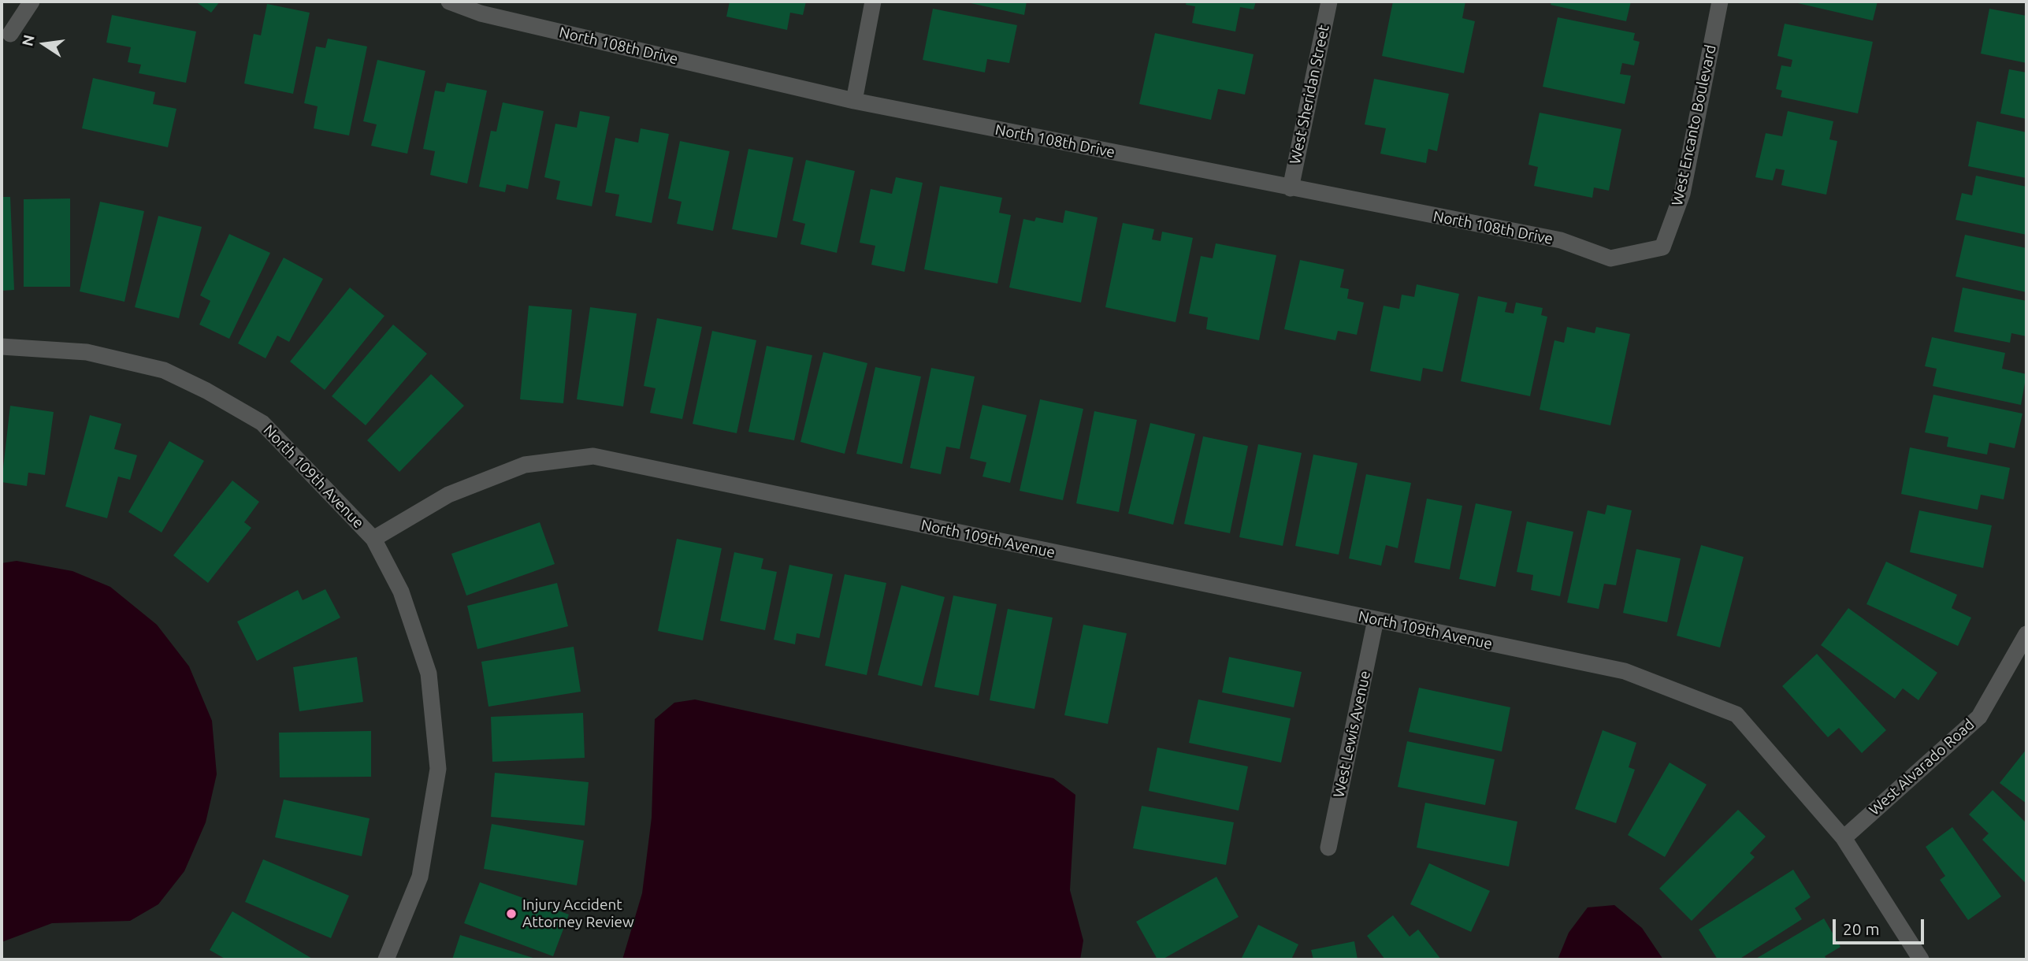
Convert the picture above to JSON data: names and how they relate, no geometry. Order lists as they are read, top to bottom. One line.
{"streets":{"street":["North 108th Drive","West Sheridan Street","West Encanto Boulevard","North 109th Avenue","West Lewis Avenue","West Alvarado Road"]},"crossings":[["North 108th Drive","West Sheridan Street"],["North 108th Drive","West Encanto Boulevard"],["North 109th Avenue","West Lewis Avenue"],["North 109th Avenue","West Alvarado Road"]],"places":["Injury Accident Attorney Review"],"scale_bar":"20 m","north":"left"}
